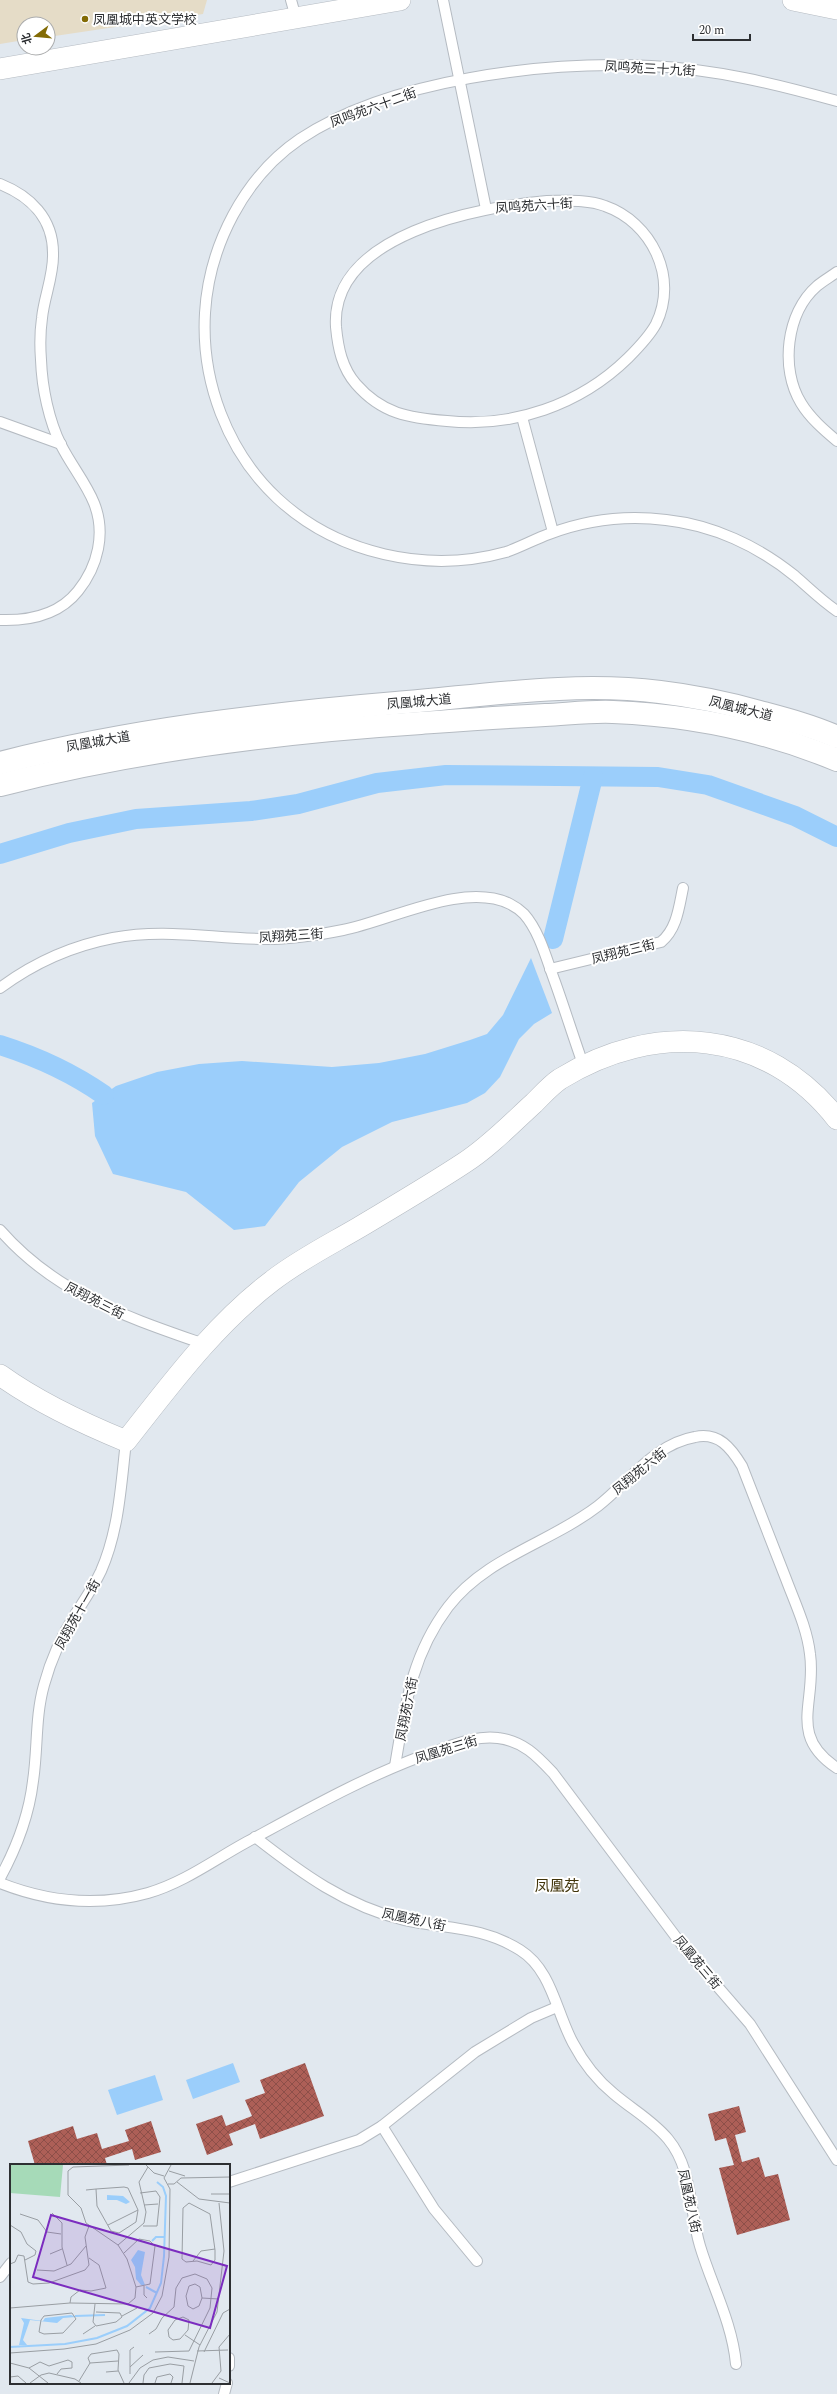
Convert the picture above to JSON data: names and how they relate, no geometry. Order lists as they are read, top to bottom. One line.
{"streets":{"main road":["凤凰城大道"],"lane":["凤鸣苑三十九街","凤鸣苑六十二街","凤鸣苑六十街","凤翔苑三街","凤翔苑六街","凤翔苑十一街","凤凰苑三街","凤凰苑八街"]},"crossings":[["凤鸣苑三十九街","凤鸣苑六十二街"],["凤翔苑六街","凤凰苑三街"],["凤凰苑三街","凤凰苑八街"]],"districts":["凤凰苑"],"places":["凤凰城中英文学校"],"scale_bar":"20 m","north":"left"}
